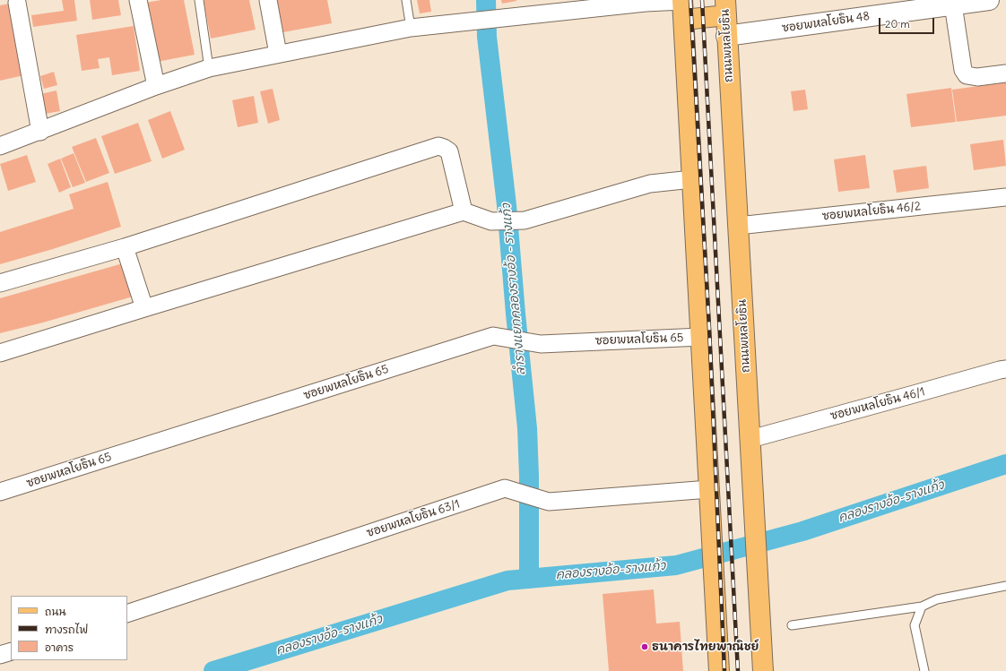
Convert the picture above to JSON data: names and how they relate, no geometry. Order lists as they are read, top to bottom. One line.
{"streets":{"main road":["ถนนพหลโยธิน"],"street":["ซอยพหลโยธิน 48","ซอยพหลโยธิน 46/2","ซอยพหลโยธิน 65","ซอยพหลโยธิน 46/1","ซอยพหลโยธิน 63/1"]},"crossings":[["ซอยพหลโยธิน 48","ถนนพหลโยธิน"],["ถนนพหลโยธิน","ซอยพหลโยธิน 46/2"],["ถนนพหลโยธิน","ซอยพหลโยธิน 46/1"]],"water":["ลำรางแยกคลองรางอ้อ - รางแก้ว","คลองรางอ้อ-รางแก้ว"],"places":["ธนาคารไทยพาณิชย์"],"legend":["ถนน","ทางรถไฟ","อาคาร"],"scale_bar":"20 m"}
